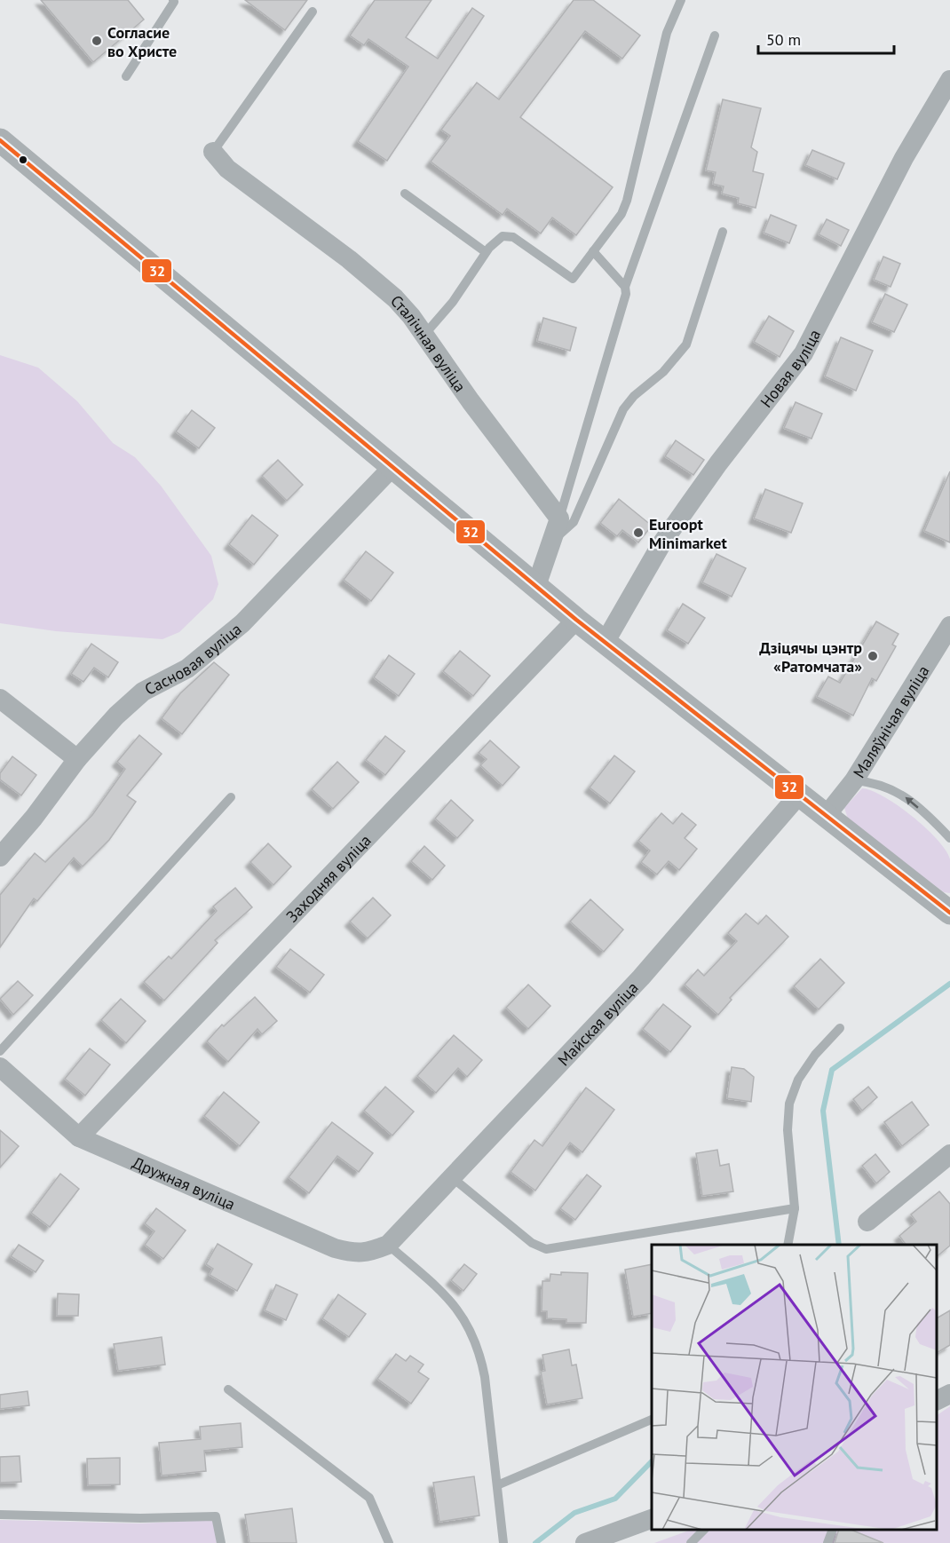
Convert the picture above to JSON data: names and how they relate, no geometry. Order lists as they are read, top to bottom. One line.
{"streets":{"street":["Сталічная вуліца","Новая вуліца","Сасновая вуліца","Маляўнічая вуліца","Заходняя вуліца","Майская вуліца","Дружная вуліца"]},"crossings":[["Заходняя вуліца","Дружная вуліца"],["Майская вуліца","Дружная вуліца"]],"places":["Согласие во Христе","Euroopt Minimarket","Дзіцячы цэнтр «Ратомчата»"],"lines":["transit line 32"],"scale_bar":"50 m"}
